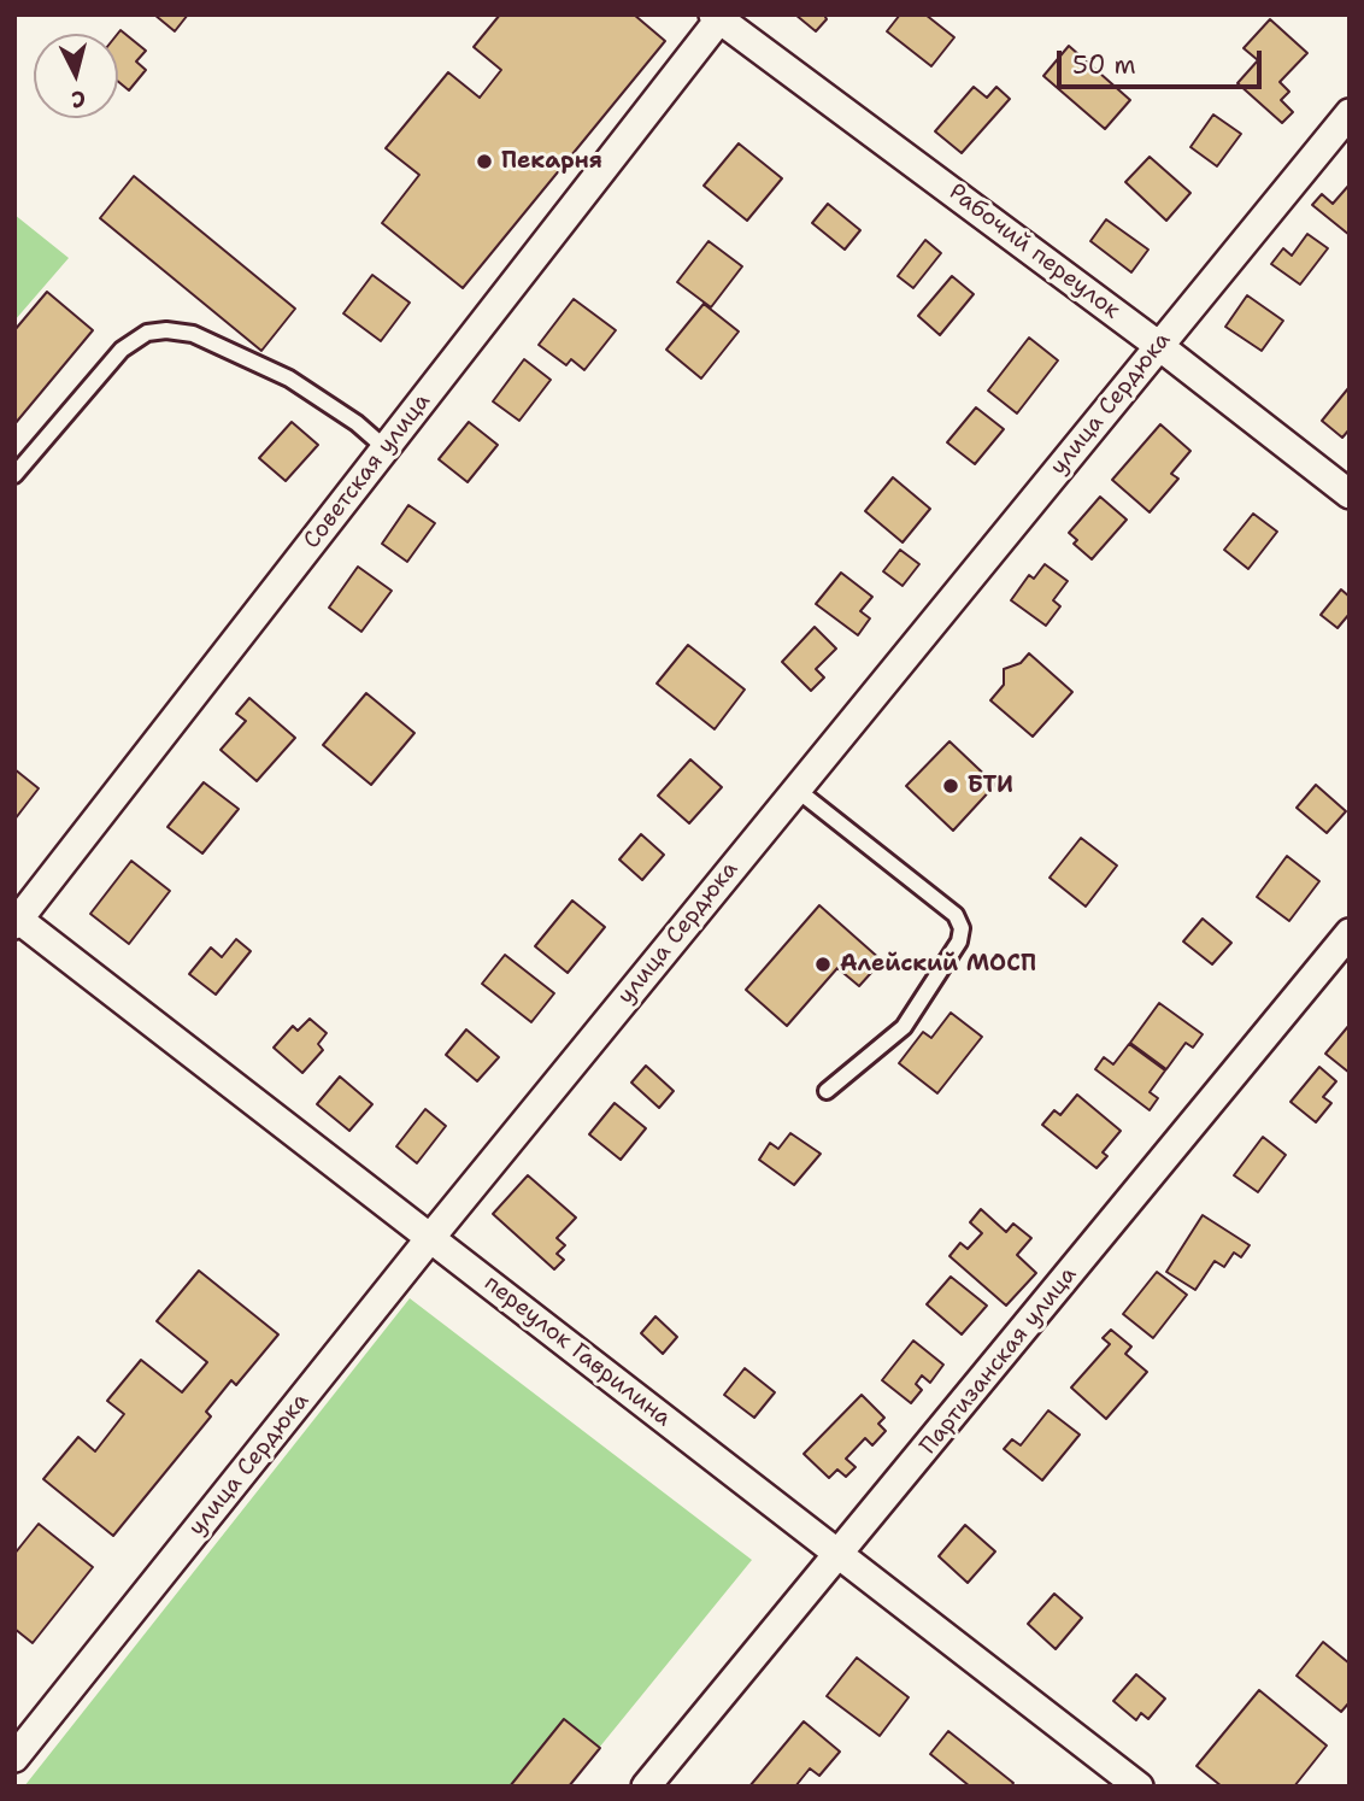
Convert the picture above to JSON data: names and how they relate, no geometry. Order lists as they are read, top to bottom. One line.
{"streets":{"street":["Рабочий переулок","улица Сердюка","Советская улица","переулок Гаврилина","Партизанская улица"]},"crossings":[["Рабочий переулок","улица Сердюка"],["Рабочий переулок","Советская улица"],["улица Сердюка","переулок Гаврилина"],["Советская улица","переулок Гаврилина"],["переулок Гаврилина","Партизанская улица"]],"places":["Пекарня","БТИ","Алейский МОСП"],"scale_bar":"50 m","north":"bottom"}
